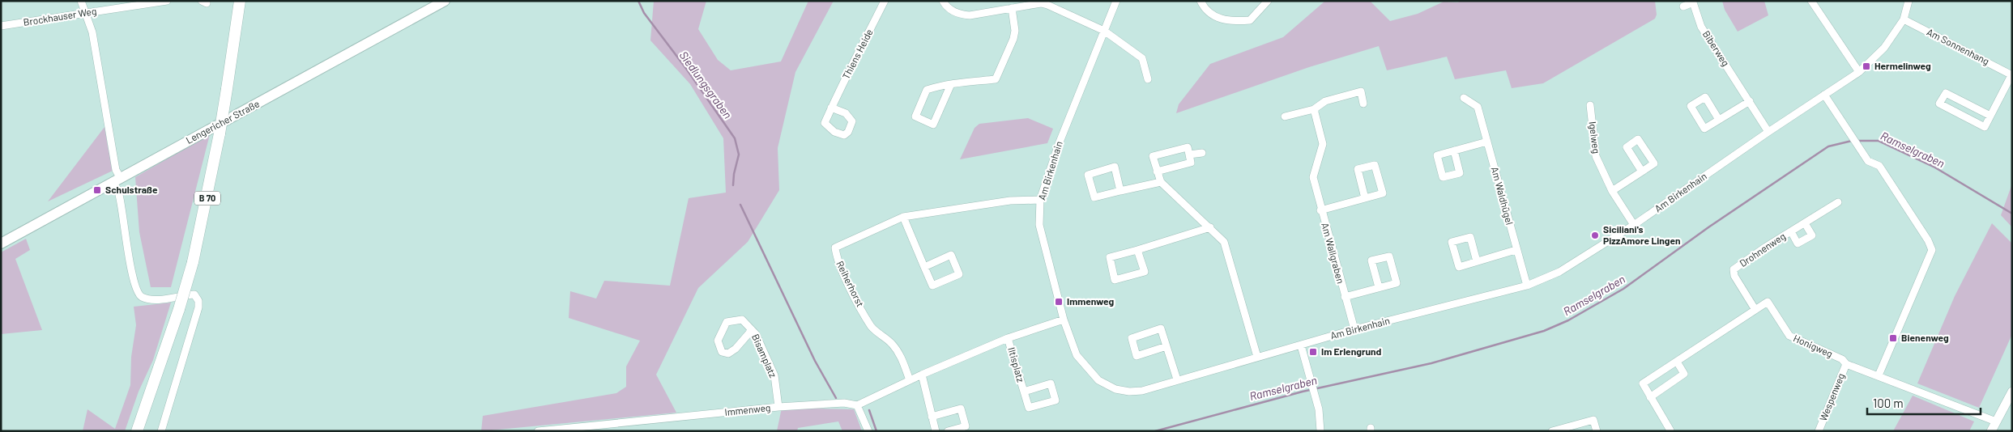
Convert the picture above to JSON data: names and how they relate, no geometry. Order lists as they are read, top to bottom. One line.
{"streets":{"main road":["Lengericher Straße","B 70"],"street":["Brockhauser Weg","Am Sonnenhang","Biberweg","Thiens Heide","Igelweg","Am Birkenhain","Am Waldhügel","Drohnenweg","Am Wallgraben","Reiherhorst","Honigweg","Bisamplatz","Iltisplatz","Wespenweg","Immenweg"]},"crossings":[["Am Sonnenhang","Am Birkenhain"],["Biberweg","Am Birkenhain"],["Igelweg","Am Birkenhain"],["Am Birkenhain","Am Waldhügel"],["Am Birkenhain","Am Wallgraben"],["Am Birkenhain","Reiherhorst"],["Drohnenweg","Honigweg"],["Honigweg","Wespenweg"],["Bisamplatz","Immenweg"]],"water":["Siedlungsgraben","Ramselgraben"],"places":{"transit":["Hermelinweg","Schulstraße","Immenweg","Bienenweg","Im Erlengrund"],"other":["Siciliani's PizzAmore Lingen"]},"scale_bar":"100 m"}
